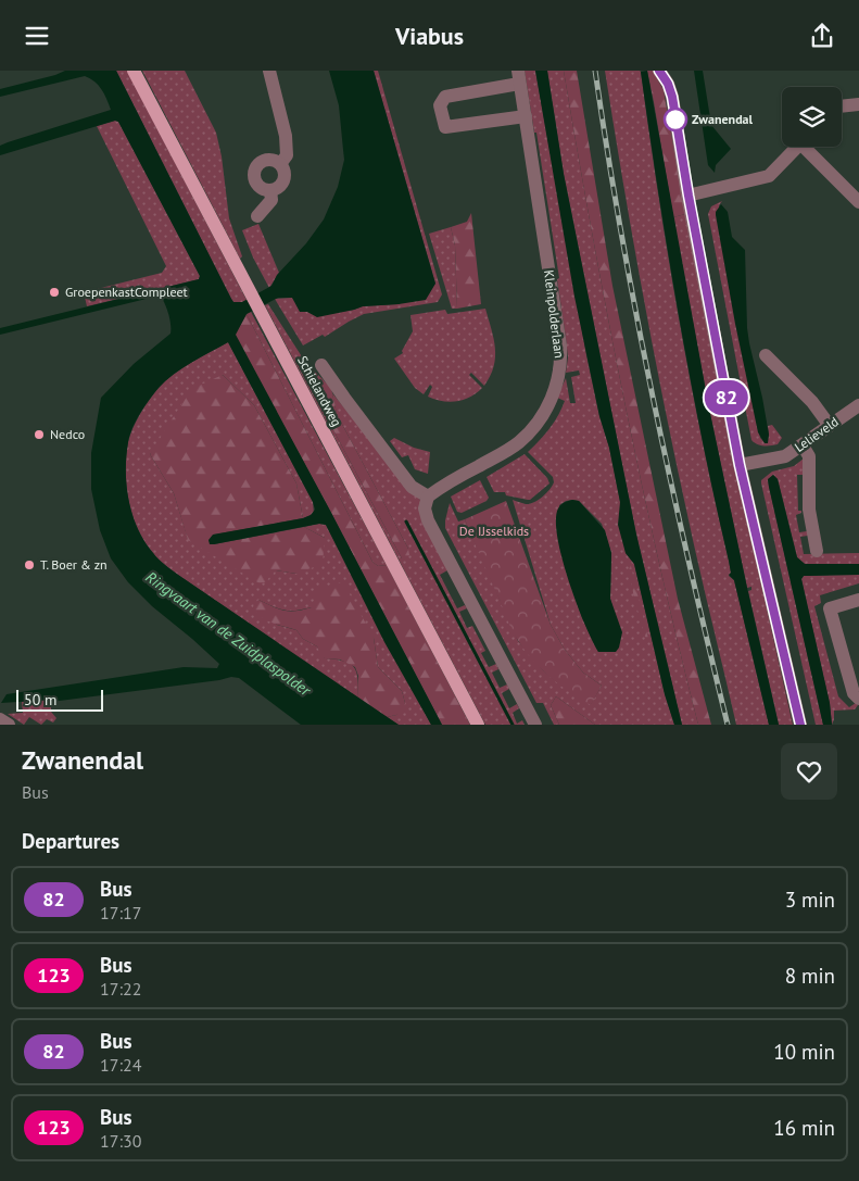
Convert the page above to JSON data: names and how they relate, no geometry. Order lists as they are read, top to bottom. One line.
{"streets":{"main road":["Schielandweg"],"street":["Kleinpolderlaan","Lelieveld"]},"water":["Ringvaart van de Zuidplaspolder"],"parks":["De IJsselkids"],"places":["Zwanendal","GroepenkastCompleet","Nedco","T. Boer & zn"],"lines":["bus line 82"],"scale_bar":"50 m","page":{"header":"Viabus","on_map":"82","scale":"50 m","heading":[["Zwanendal","Bus"],"Departures"],"list":[{"mark":"82","name":"Bus","note":"17:17","value":"3 min"},{"mark":"123","name":"Bus","note":"17:22","value":"8 min"},{"mark":"82","name":"Bus","note":"17:24","value":"10 min"},{"mark":"123","name":"Bus","note":"17:30","value":"16 min"}]}}
